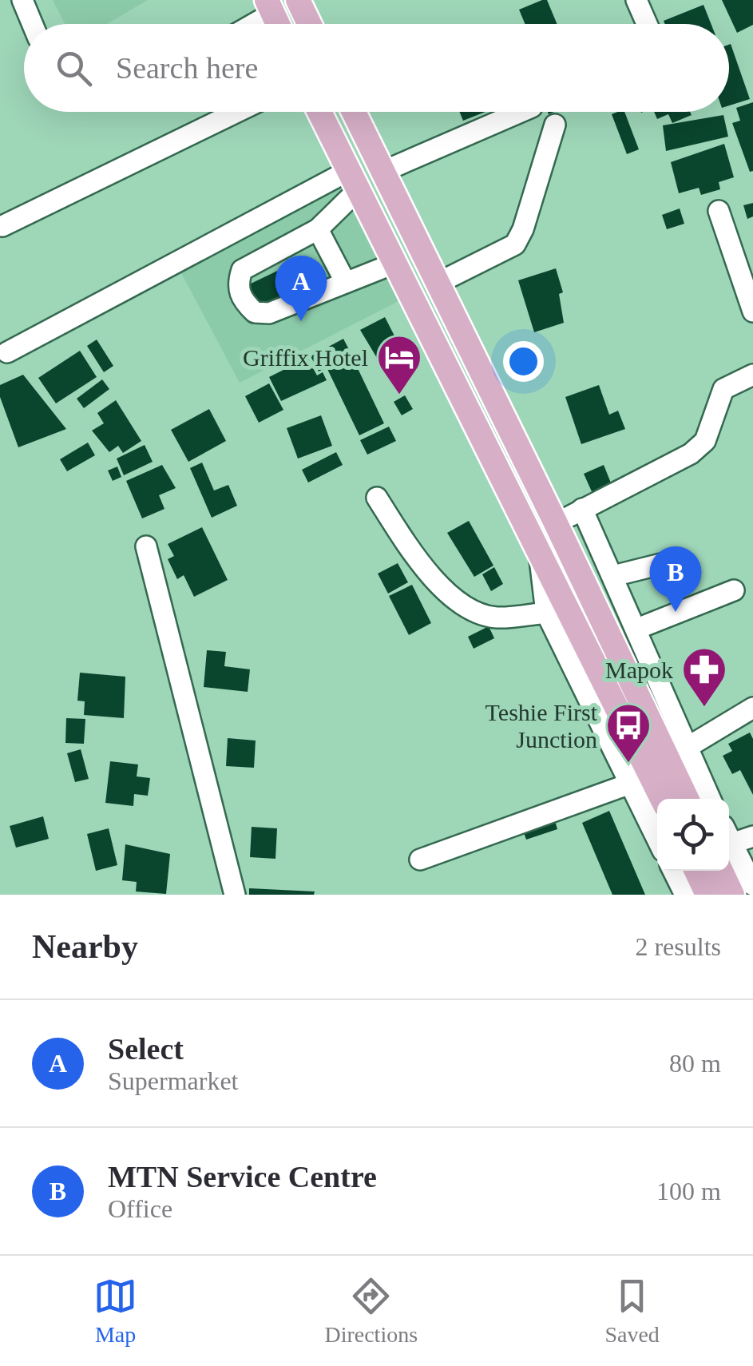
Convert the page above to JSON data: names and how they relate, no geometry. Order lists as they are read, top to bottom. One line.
{"places":{"hotel":["Griffix Hotel"],"pharmacy":["Mapok"],"bus stop":["Teshie First Junction"]},"page":{"search":"Search here","pins":["A","B"],"heading":["Nearby","2 results"],"list":[{"mark":"A","name":"Select","note":"Supermarket","value":"80 m"},{"mark":"B","name":"MTN Service Centre","note":"Office","value":"100 m"}],"nav":["Map","Directions","Saved"]}}
